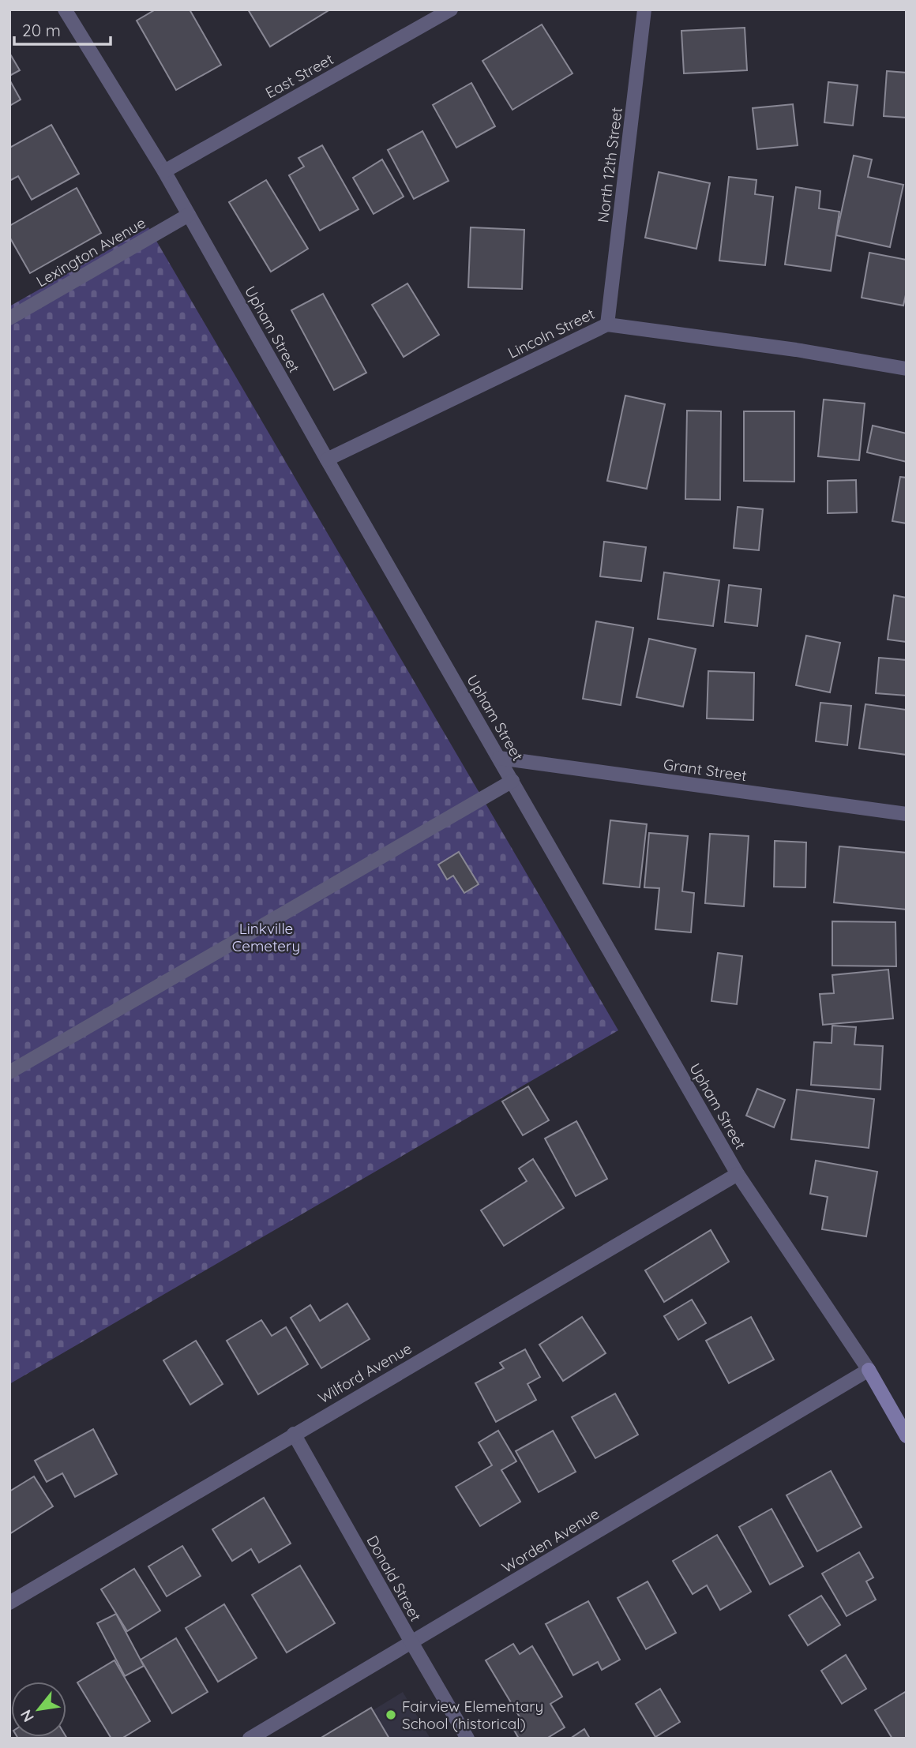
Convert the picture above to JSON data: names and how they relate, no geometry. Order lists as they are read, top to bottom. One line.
{"streets":{"main road":["Upham Street"],"street":["East Street","North 12th Street","Lexington Avenue","Lincoln Street","Grant Street","Wilford Avenue","Worden Avenue","Donald Street"]},"crossings":[["East Street","Upham Street"],["North 12th Street","Lincoln Street"],["Lexington Avenue","Upham Street"],["Upham Street","Lincoln Street"],["Upham Street","Grant Street"],["Upham Street","Wilford Avenue"],["Upham Street","Worden Avenue"],["Wilford Avenue","Donald Street"],["Worden Avenue","Donald Street"]],"parks":["Linkville Cemetery"],"places":["Fairview Elementary School (historical)"],"scale_bar":"20 m","north":"bottom left"}
